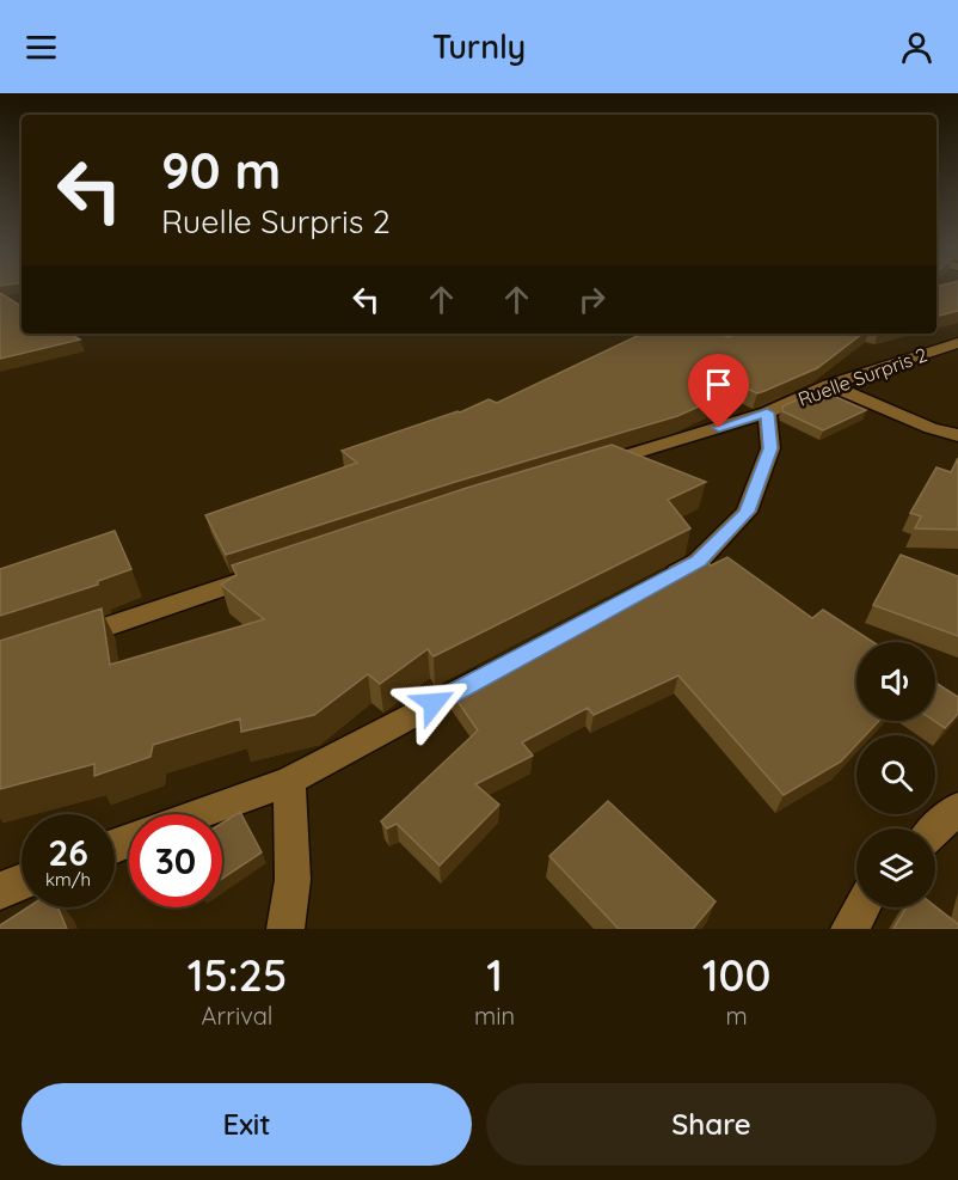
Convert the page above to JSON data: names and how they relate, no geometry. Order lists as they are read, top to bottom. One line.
{"streets":{"street":["Ruelle Surpris 2"]},"page":{"header":"Turnly","turn":["90 m","Ruelle Surpris 2"],"speed":"26 km/h","limit":"30","eta":["15:25","Arrival","1","min","100","m"],"buttons":["Exit","Share"]}}
